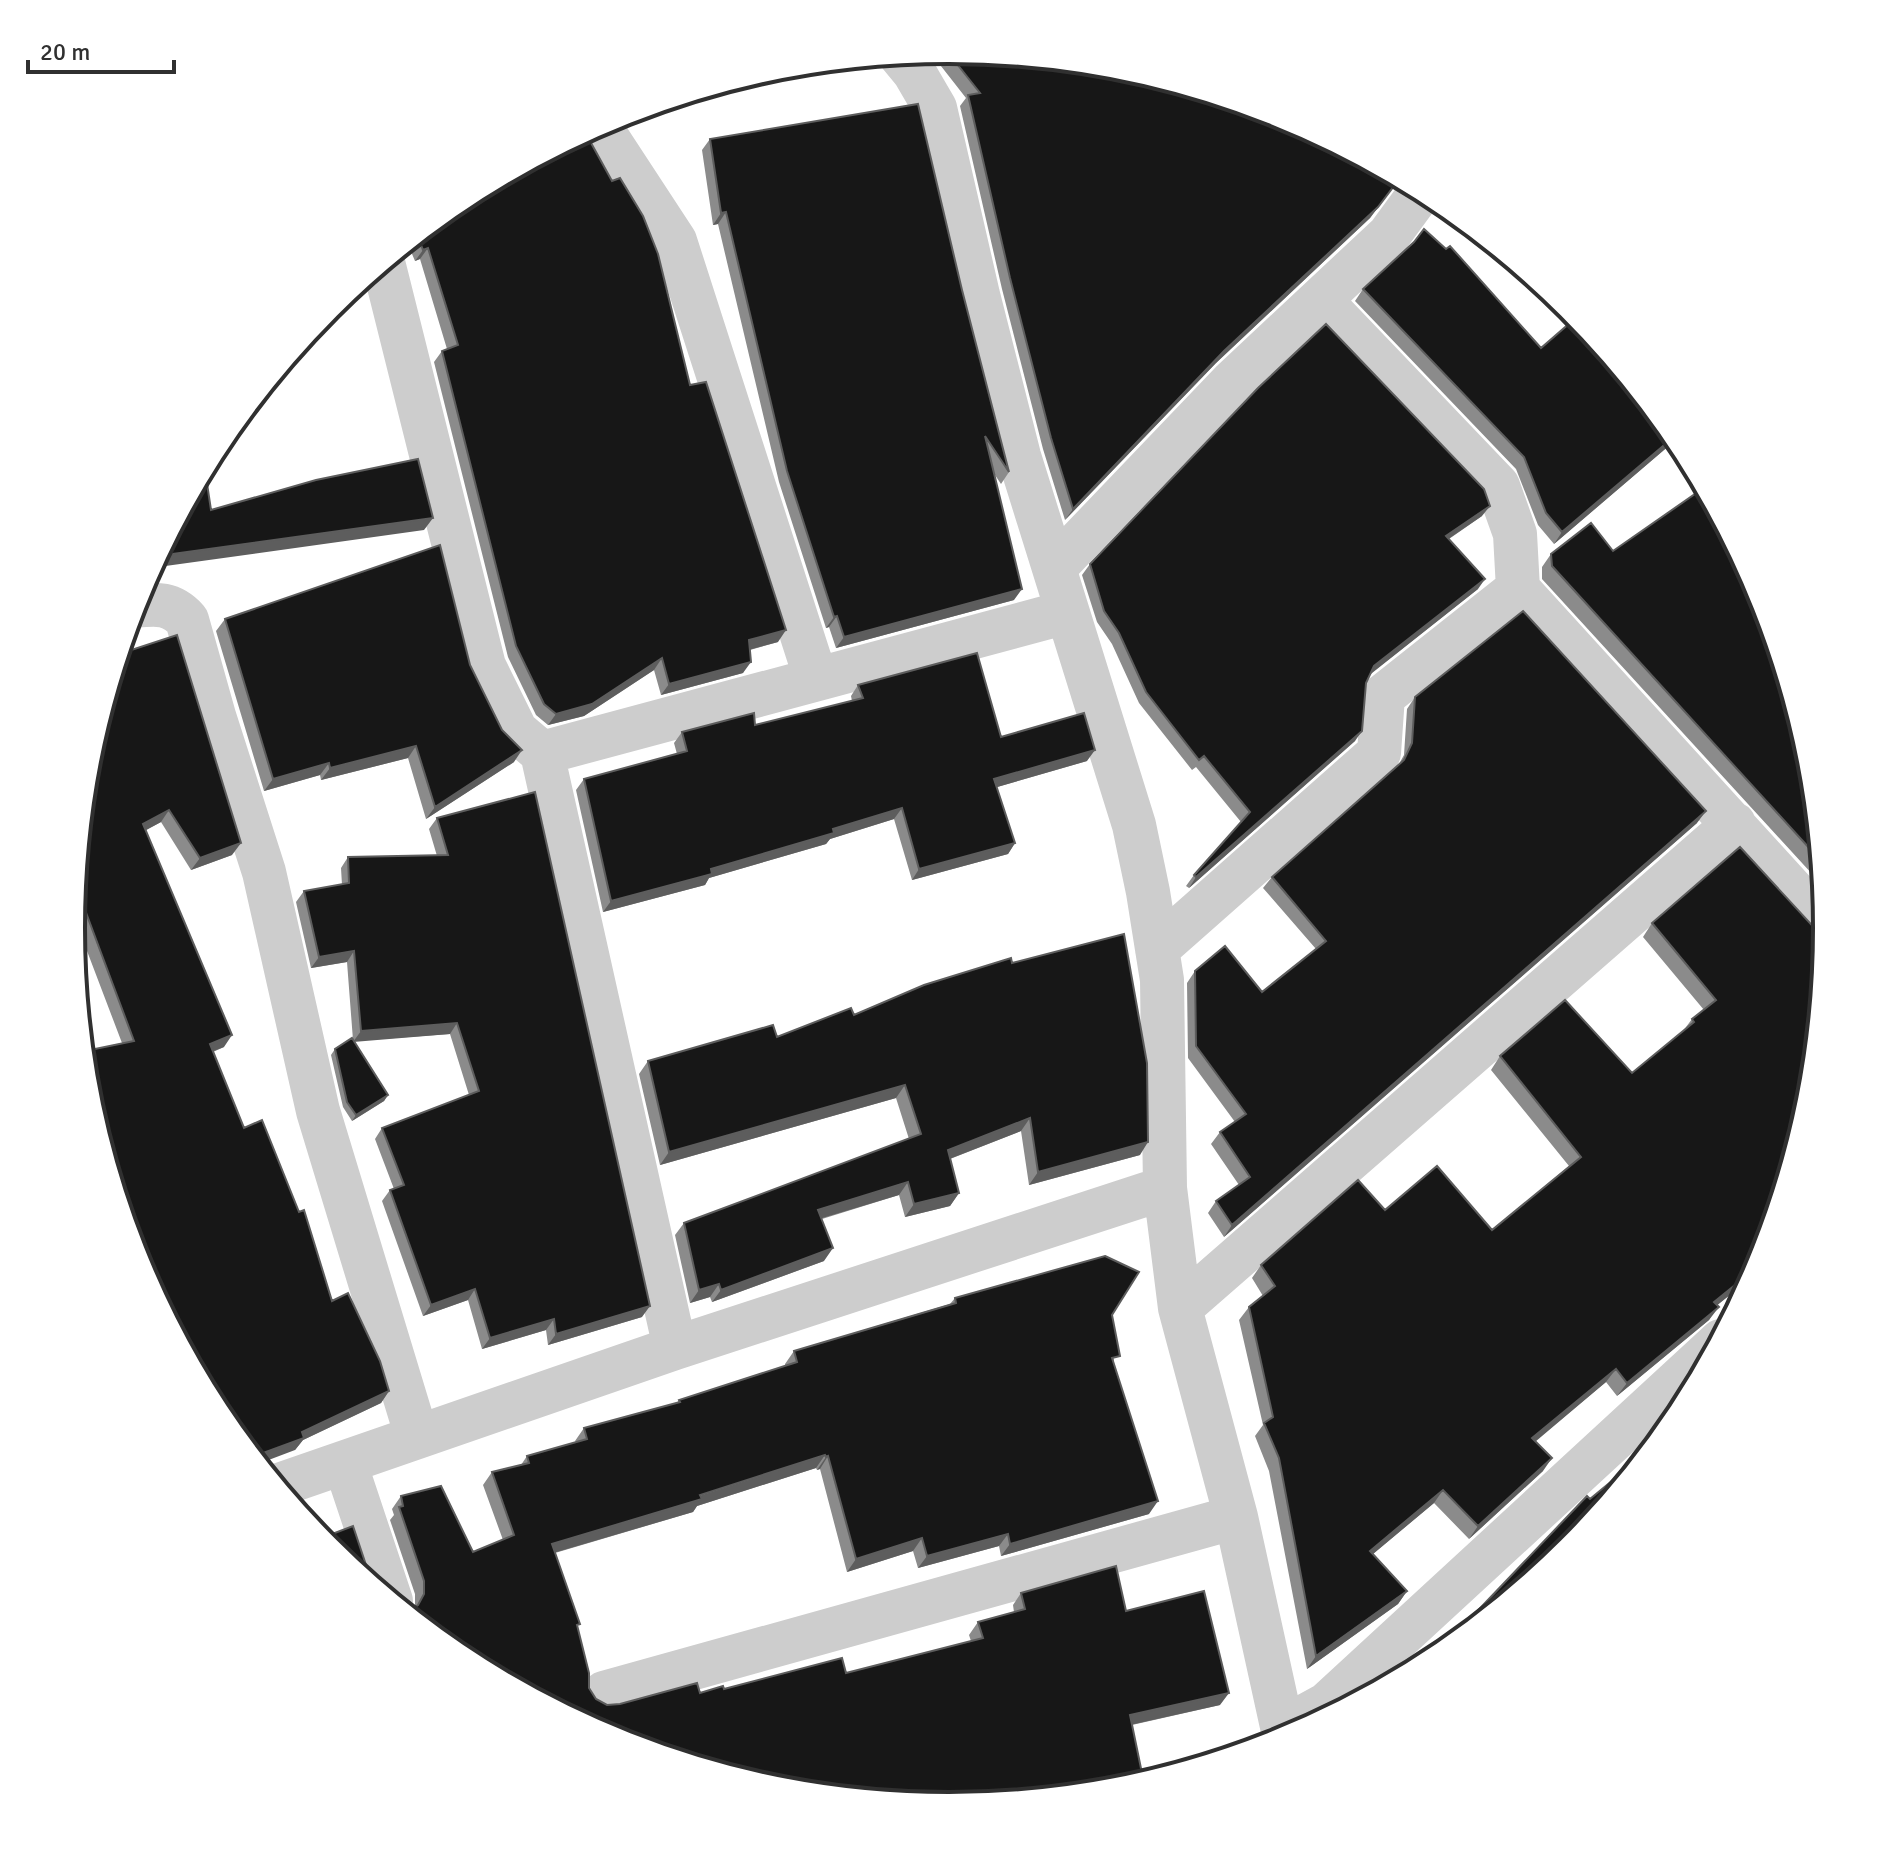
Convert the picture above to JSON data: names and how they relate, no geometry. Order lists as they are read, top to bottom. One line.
{"scale_bar":"20 m"}
